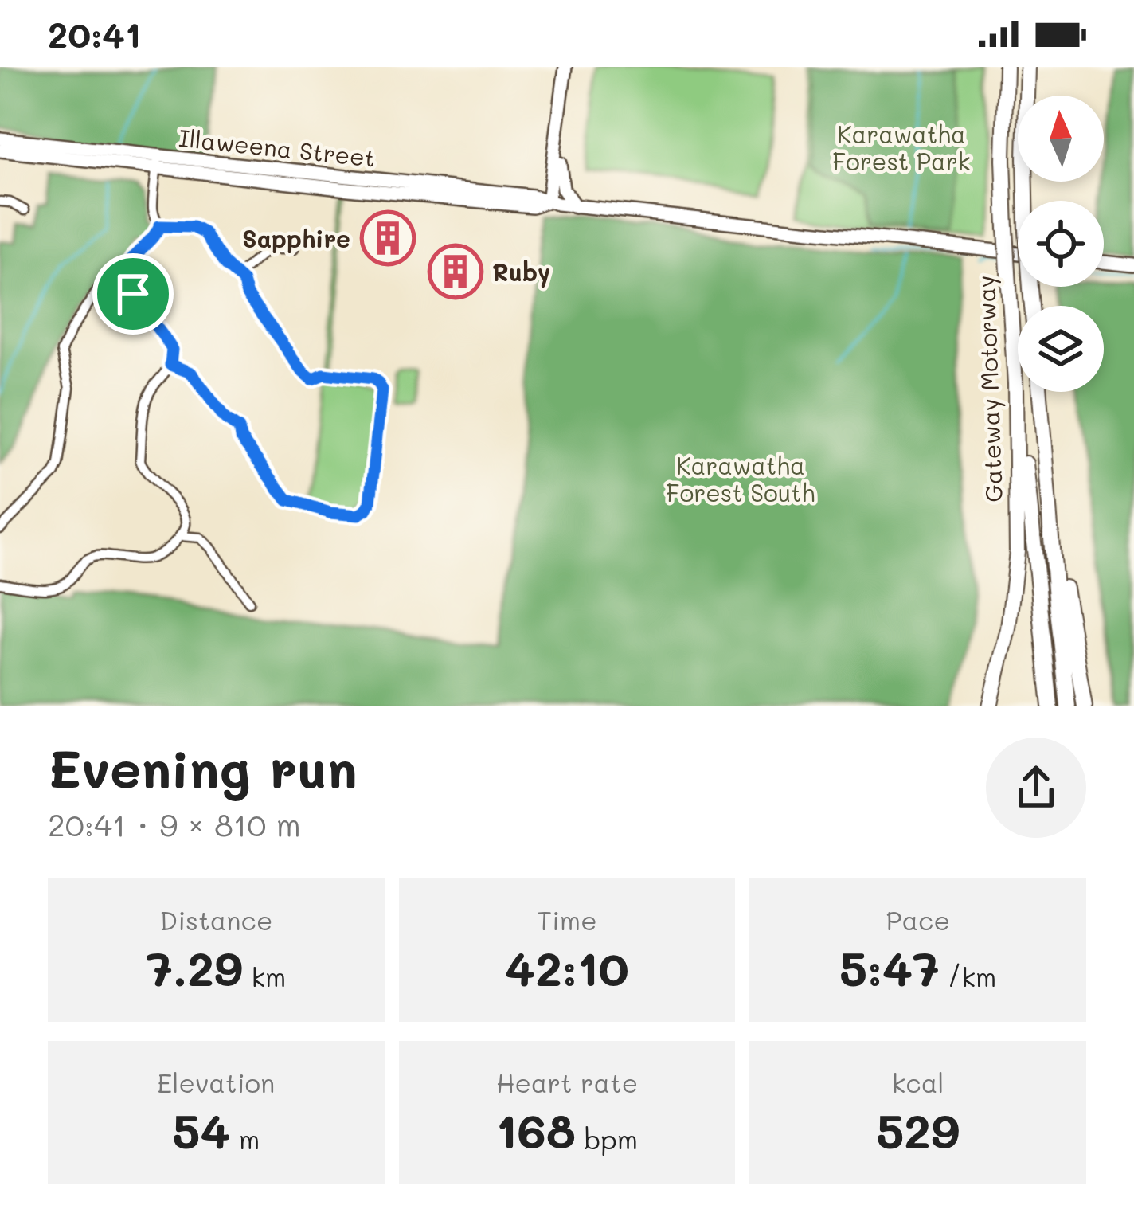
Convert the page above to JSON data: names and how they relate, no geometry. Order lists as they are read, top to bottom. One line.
{"streets":{"highway":["Gateway Motorway"],"main road":["Illaweena Street"]},"parks":["Karawatha Forest Park","Karawatha Forest South"],"places":{"building":["Sapphire","Ruby"]},"north":"top","page":{"status":"20:41","heading":["Evening run","20:41 · 9 × 810 m"],"stats":[["Distance","7.29 km"],["Time","42:10"],["Pace","5:47 /km"],["Elevation","54 m"],["Heart rate","168 bpm"],["kcal","529"]]}}
